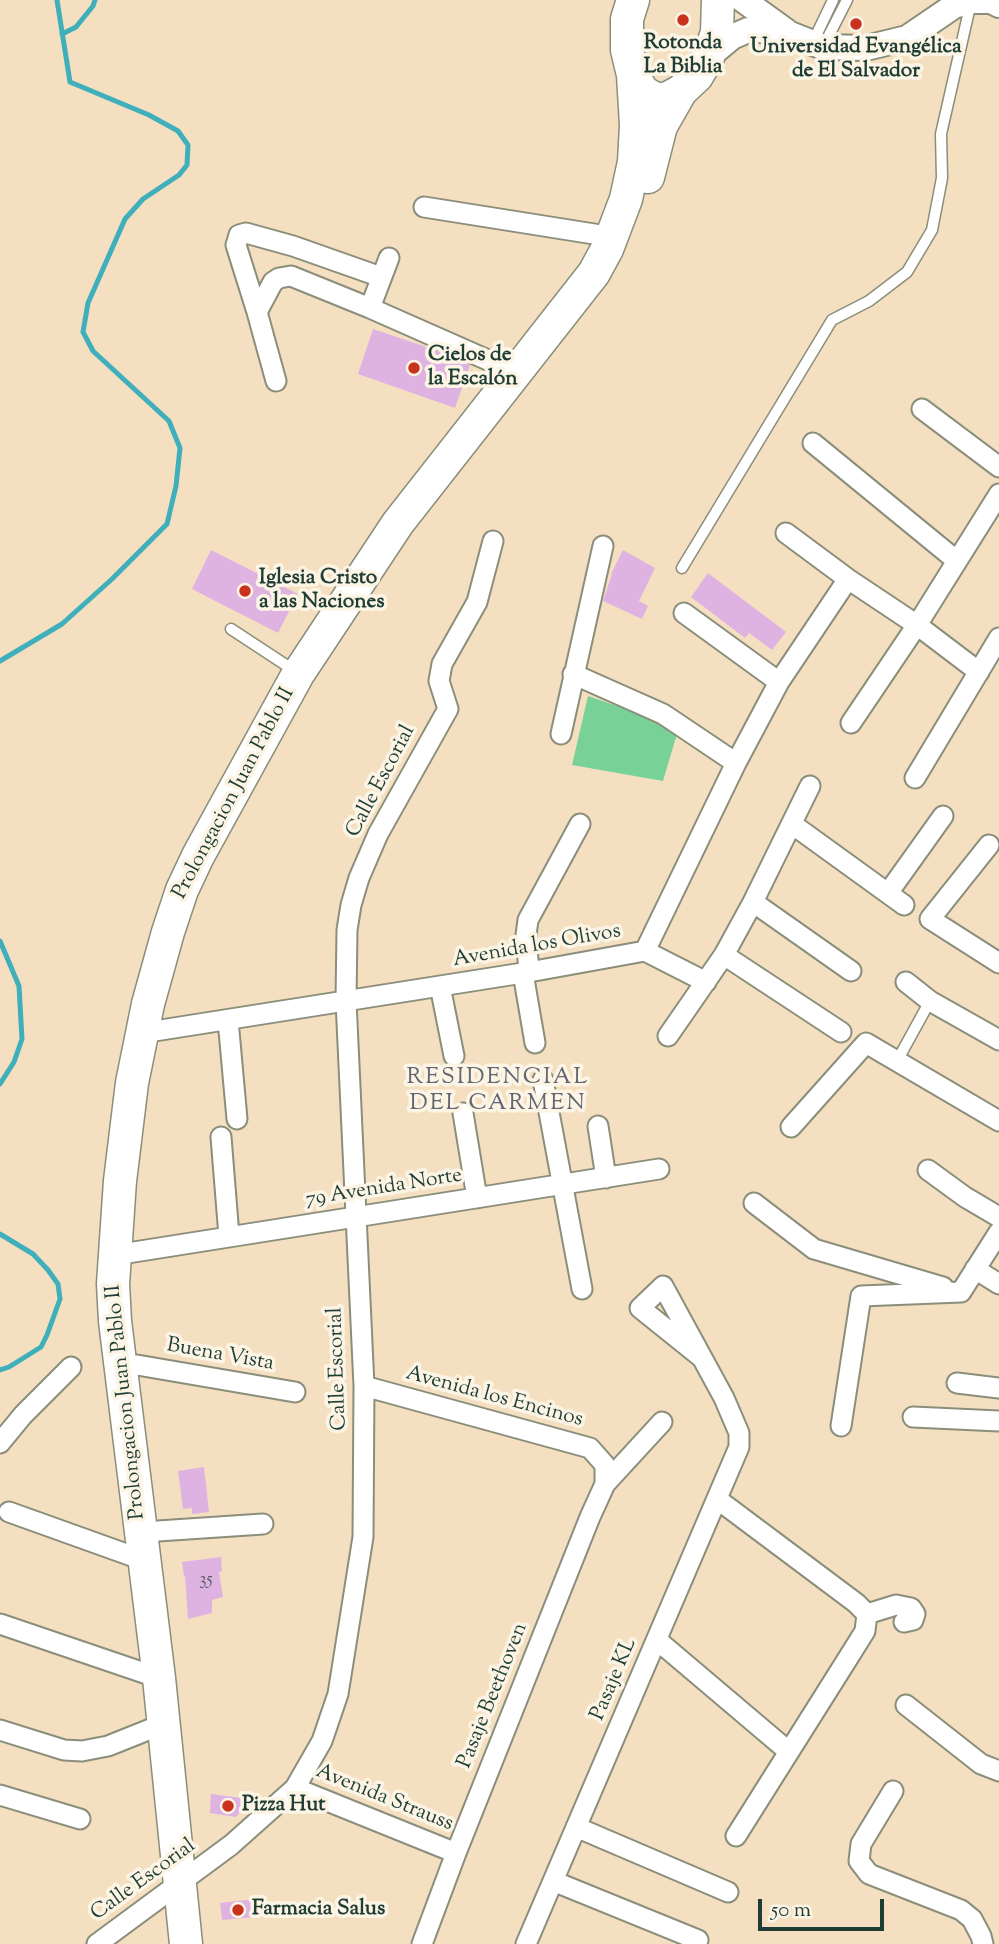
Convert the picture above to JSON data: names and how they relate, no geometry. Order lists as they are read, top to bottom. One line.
{"streets":{"main road":["Prolongacion Juan Pablo II"],"street":["Calle Escorial","Avenida los Olivos","79 Avenida Norte","Buena Vista","Avenida los Encinos","Pasaje KL","Pasaje Beethoven","Avenida Strauss"]},"crossings":[["Calle Escorial","Prolongacion Juan Pablo II"],["Calle Escorial","Avenida los Olivos"],["Calle Escorial","79 Avenida Norte"],["Calle Escorial","Avenida los Encinos"],["Calle Escorial","Avenida Strauss"],["Prolongacion Juan Pablo II","Avenida los Olivos"],["Prolongacion Juan Pablo II","79 Avenida Norte"],["Prolongacion Juan Pablo II","Buena Vista"],["Avenida los Encinos","Pasaje Beethoven"],["Pasaje Beethoven","Avenida Strauss"]],"districts":["RESIDENCIAL DEL CARMEN"],"places":["Rotonda La Biblia","Universidad Evangélica de El Salvador","Cielos de la Escalón","Iglesia Cristo a las Naciones","Pizza Hut","Farmacia Salus"],"house_numbers":["35"],"scale_bar":"50 m"}
